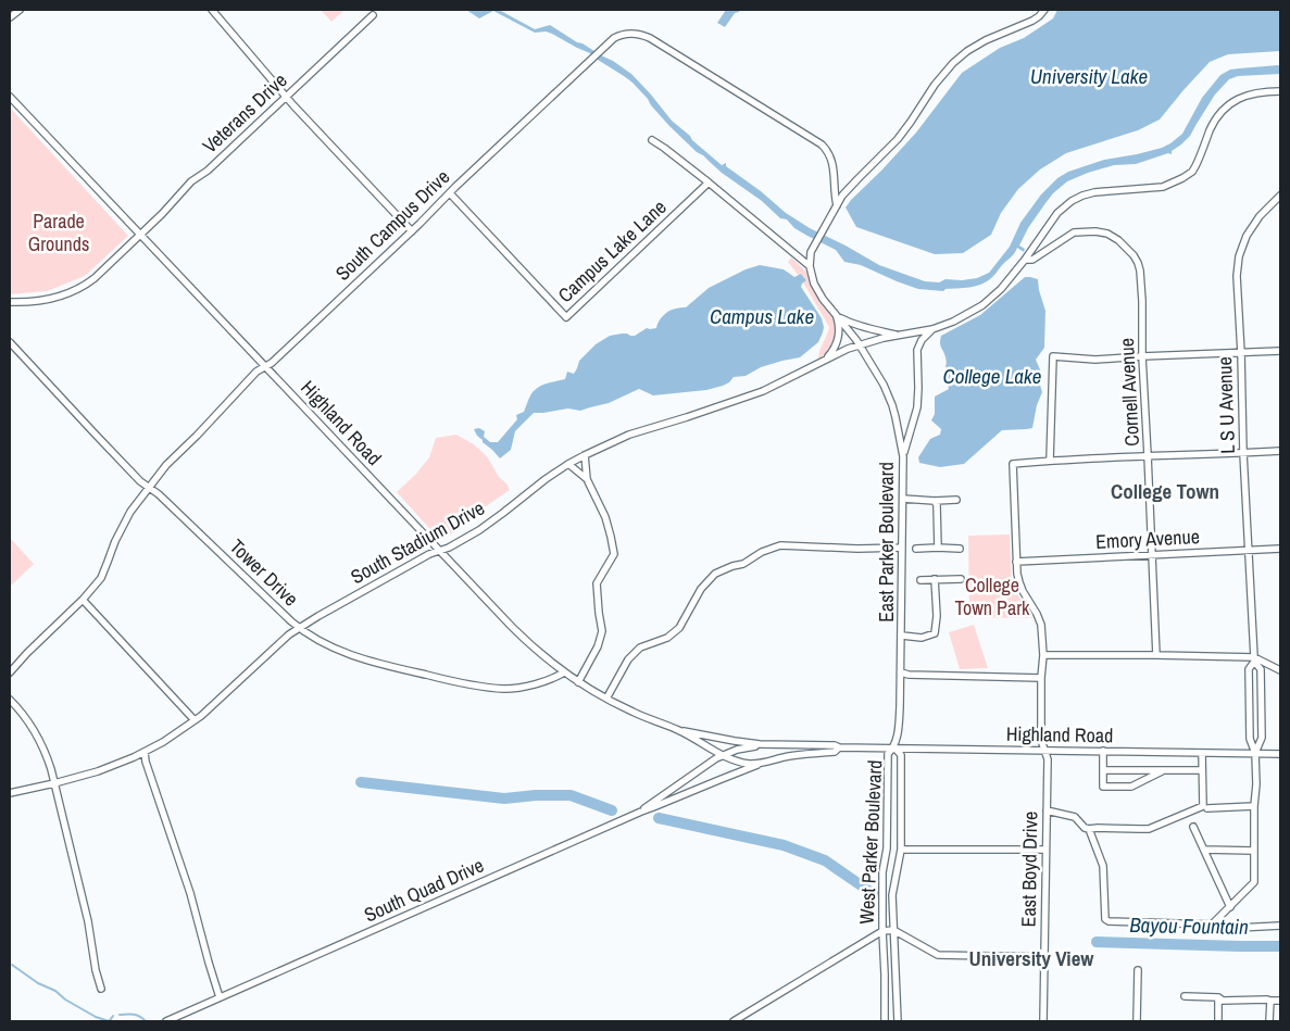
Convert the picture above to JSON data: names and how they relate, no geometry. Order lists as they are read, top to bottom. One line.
{"streets":{"street":["Veterans Drive","South Campus Drive","Campus Lake Lane","Cornell Avenue","L S U Avenue","Highland Road","Emory Avenue","South Stadium Drive","East Parker Boulevard","Tower Drive","West Parker Boulevard","East Boyd Drive","South Quad Drive"]},"crossings":[["Veterans Drive","Highland Road"],["South Campus Drive","Campus Lake Lane"],["South Campus Drive","Highland Road"],["South Campus Drive","Tower Drive"],["Cornell Avenue","Emory Avenue"],["Cornell Avenue","South Stadium Drive"],["L S U Avenue","Highland Road"],["L S U Avenue","Emory Avenue"],["Highland Road","South Stadium Drive"],["Highland Road","East Parker Boulevard"],["Highland Road","Tower Drive"],["Highland Road","West Parker Boulevard"],["Highland Road","East Boyd Drive"],["Highland Road","South Quad Drive"],["Emory Avenue","East Boyd Drive"],["South Stadium Drive","East Parker Boulevard"],["South Stadium Drive","Tower Drive"],["East Parker Boulevard","West Parker Boulevard"]],"districts":["College Town","University View"],"water":["University Lake","Campus Lake","College Lake","Bayou Fountain"],"parks":["Parade Grounds","College Town Park"]}
